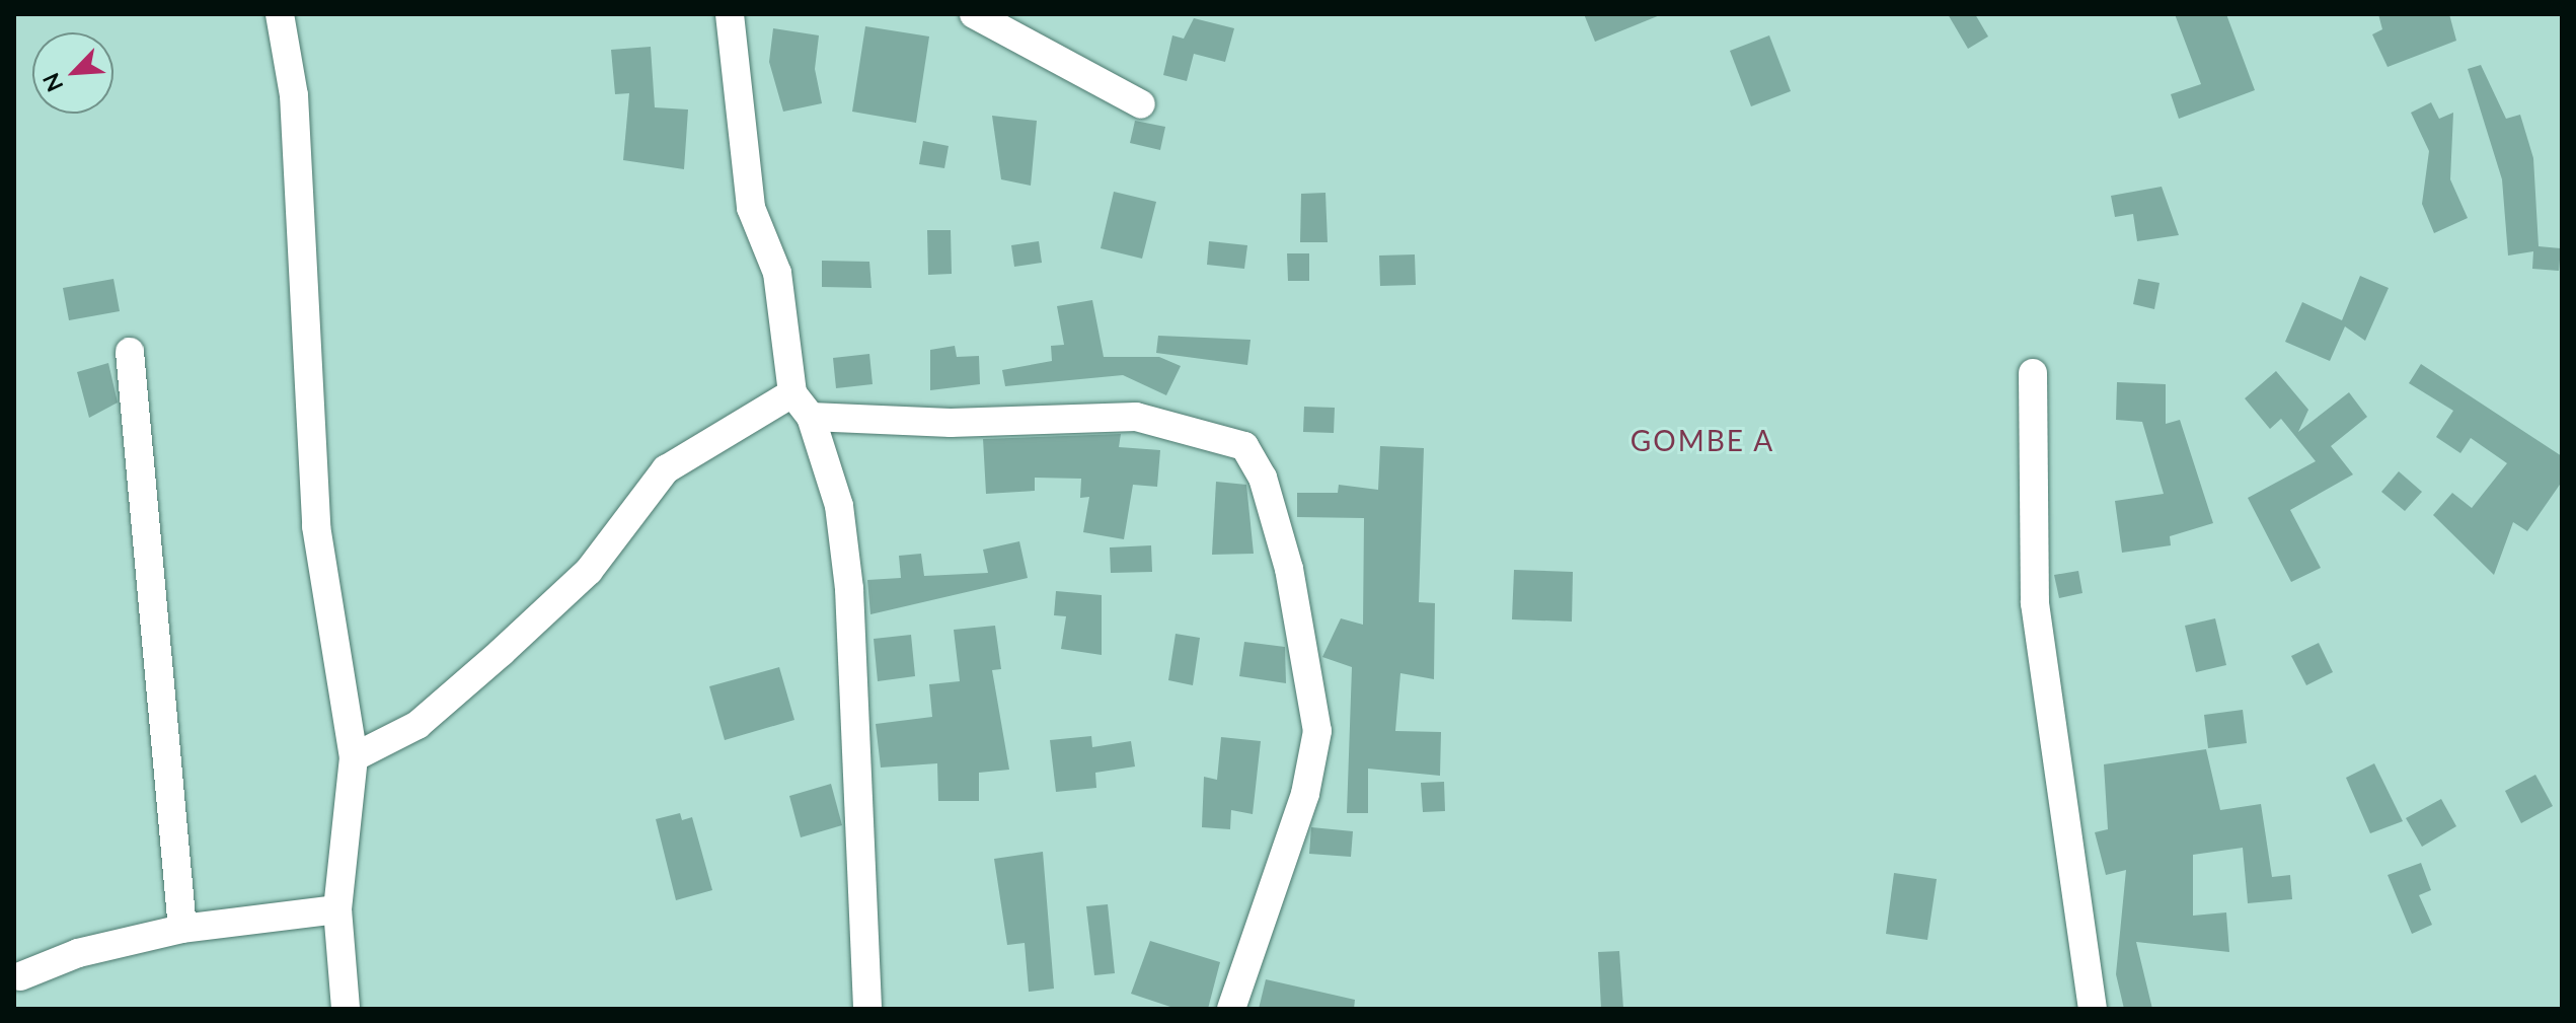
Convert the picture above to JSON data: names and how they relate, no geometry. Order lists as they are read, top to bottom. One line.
{"districts":["GOMBE A"],"north":"bottom left"}
